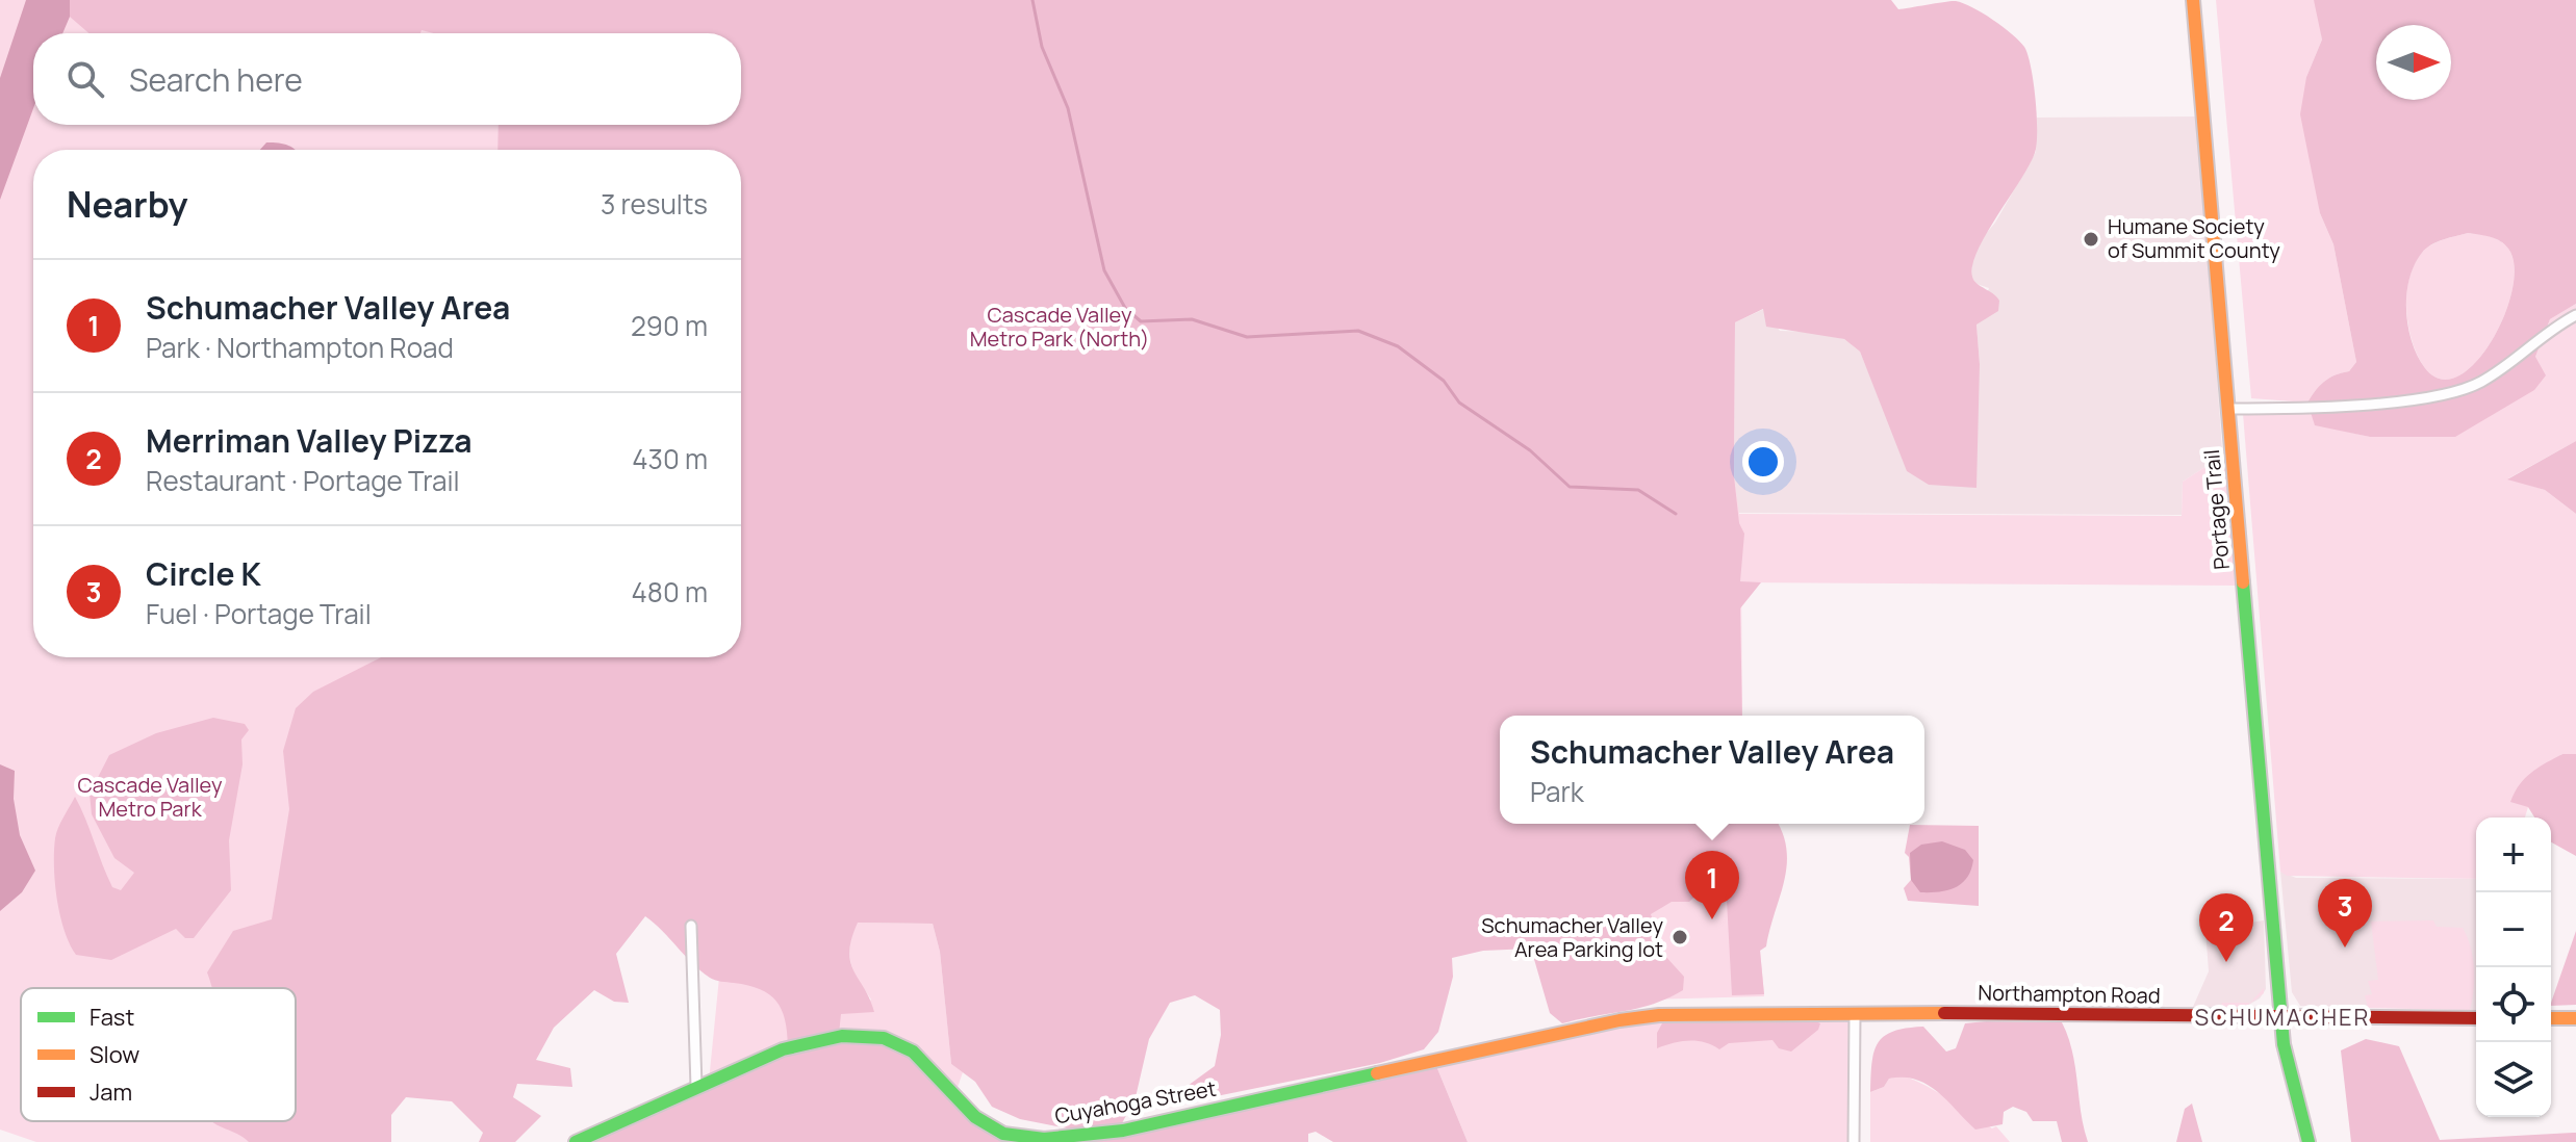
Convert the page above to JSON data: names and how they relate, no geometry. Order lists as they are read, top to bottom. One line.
{"streets":{"street":["Portage Trail","Northampton Road","Cuyahoga Street"]},"crossings":[["Portage Trail","Northampton Road"],["Northampton Road","Cuyahoga Street"]],"districts":["SCHUMACHER"],"parks":["Cascade Valley Metro Park (North)","Cascade Valley Metro Park"],"places":["Humane Society of Summit County","Schumacher Valley Area Parking lot"],"legend":["Fast","Slow","Jam"],"north":"right","page":{"search":"Search here","heading":["Nearby","3 results"],"list":[{"mark":"1","name":"Schumacher Valley Area","note":"Park · Northampton Road","value":"290 m"},{"mark":"2","name":"Merriman Valley Pizza","note":"Restaurant · Portage Trail","value":"430 m"},{"mark":"3","name":"Circle K","note":"Fuel · Portage Trail","value":"480 m"}],"popup":["Schumacher Valley Area","Park"],"map_buttons":["+","−"],"pins":["1","3","2"]}}
